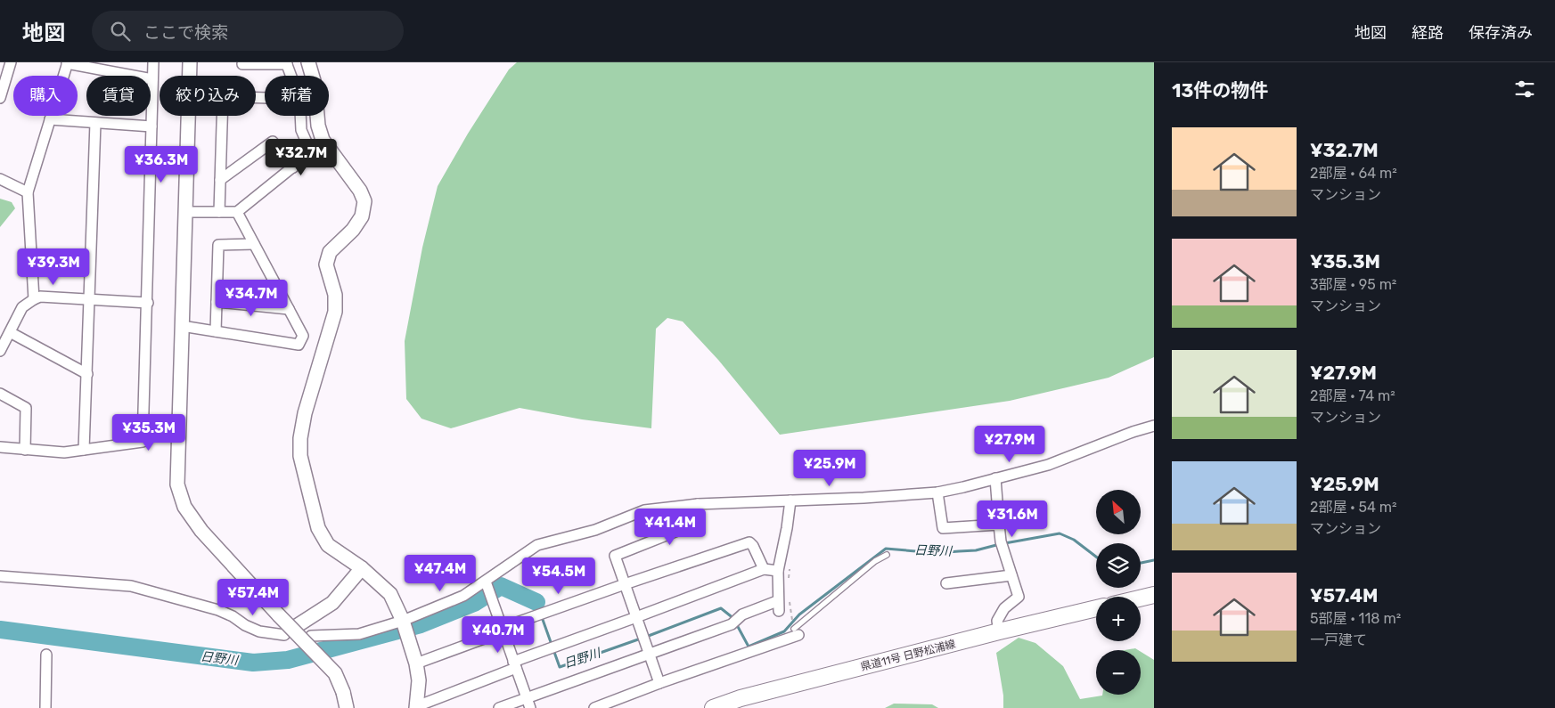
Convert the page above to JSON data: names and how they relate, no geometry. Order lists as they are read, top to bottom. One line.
{"streets":{"main road":["県道11号 日野松浦線"]},"water":["日野川"],"north":"top left","page":{"header":"地図","search":"ここで検索","nav":["地図","経路","保存済み"],"heading":"13件の物件","chip":["購入","賃貸","絞り込み","新着"],"list":[{"name":"¥32.7M","note":"2部屋 · 64 m² · マンション"},{"name":"¥35.3M","note":"3部屋 · 95 m² · マンション"},{"name":"¥27.9M","note":"2部屋 · 74 m² · マンション"},{"name":"¥25.9M","note":"2部屋 · 54 m² · マンション"},{"name":"¥57.4M","note":"5部屋 · 118 m² · 一戸建て"}],"price":["¥32.7M","¥36.3M","¥39.3M","¥34.7M","¥35.3M","¥27.9M","¥25.9M","¥31.6M","¥41.4M","¥47.4M","¥54.5M","¥57.4M","¥40.7M"],"map_buttons":["+","−"]}}
